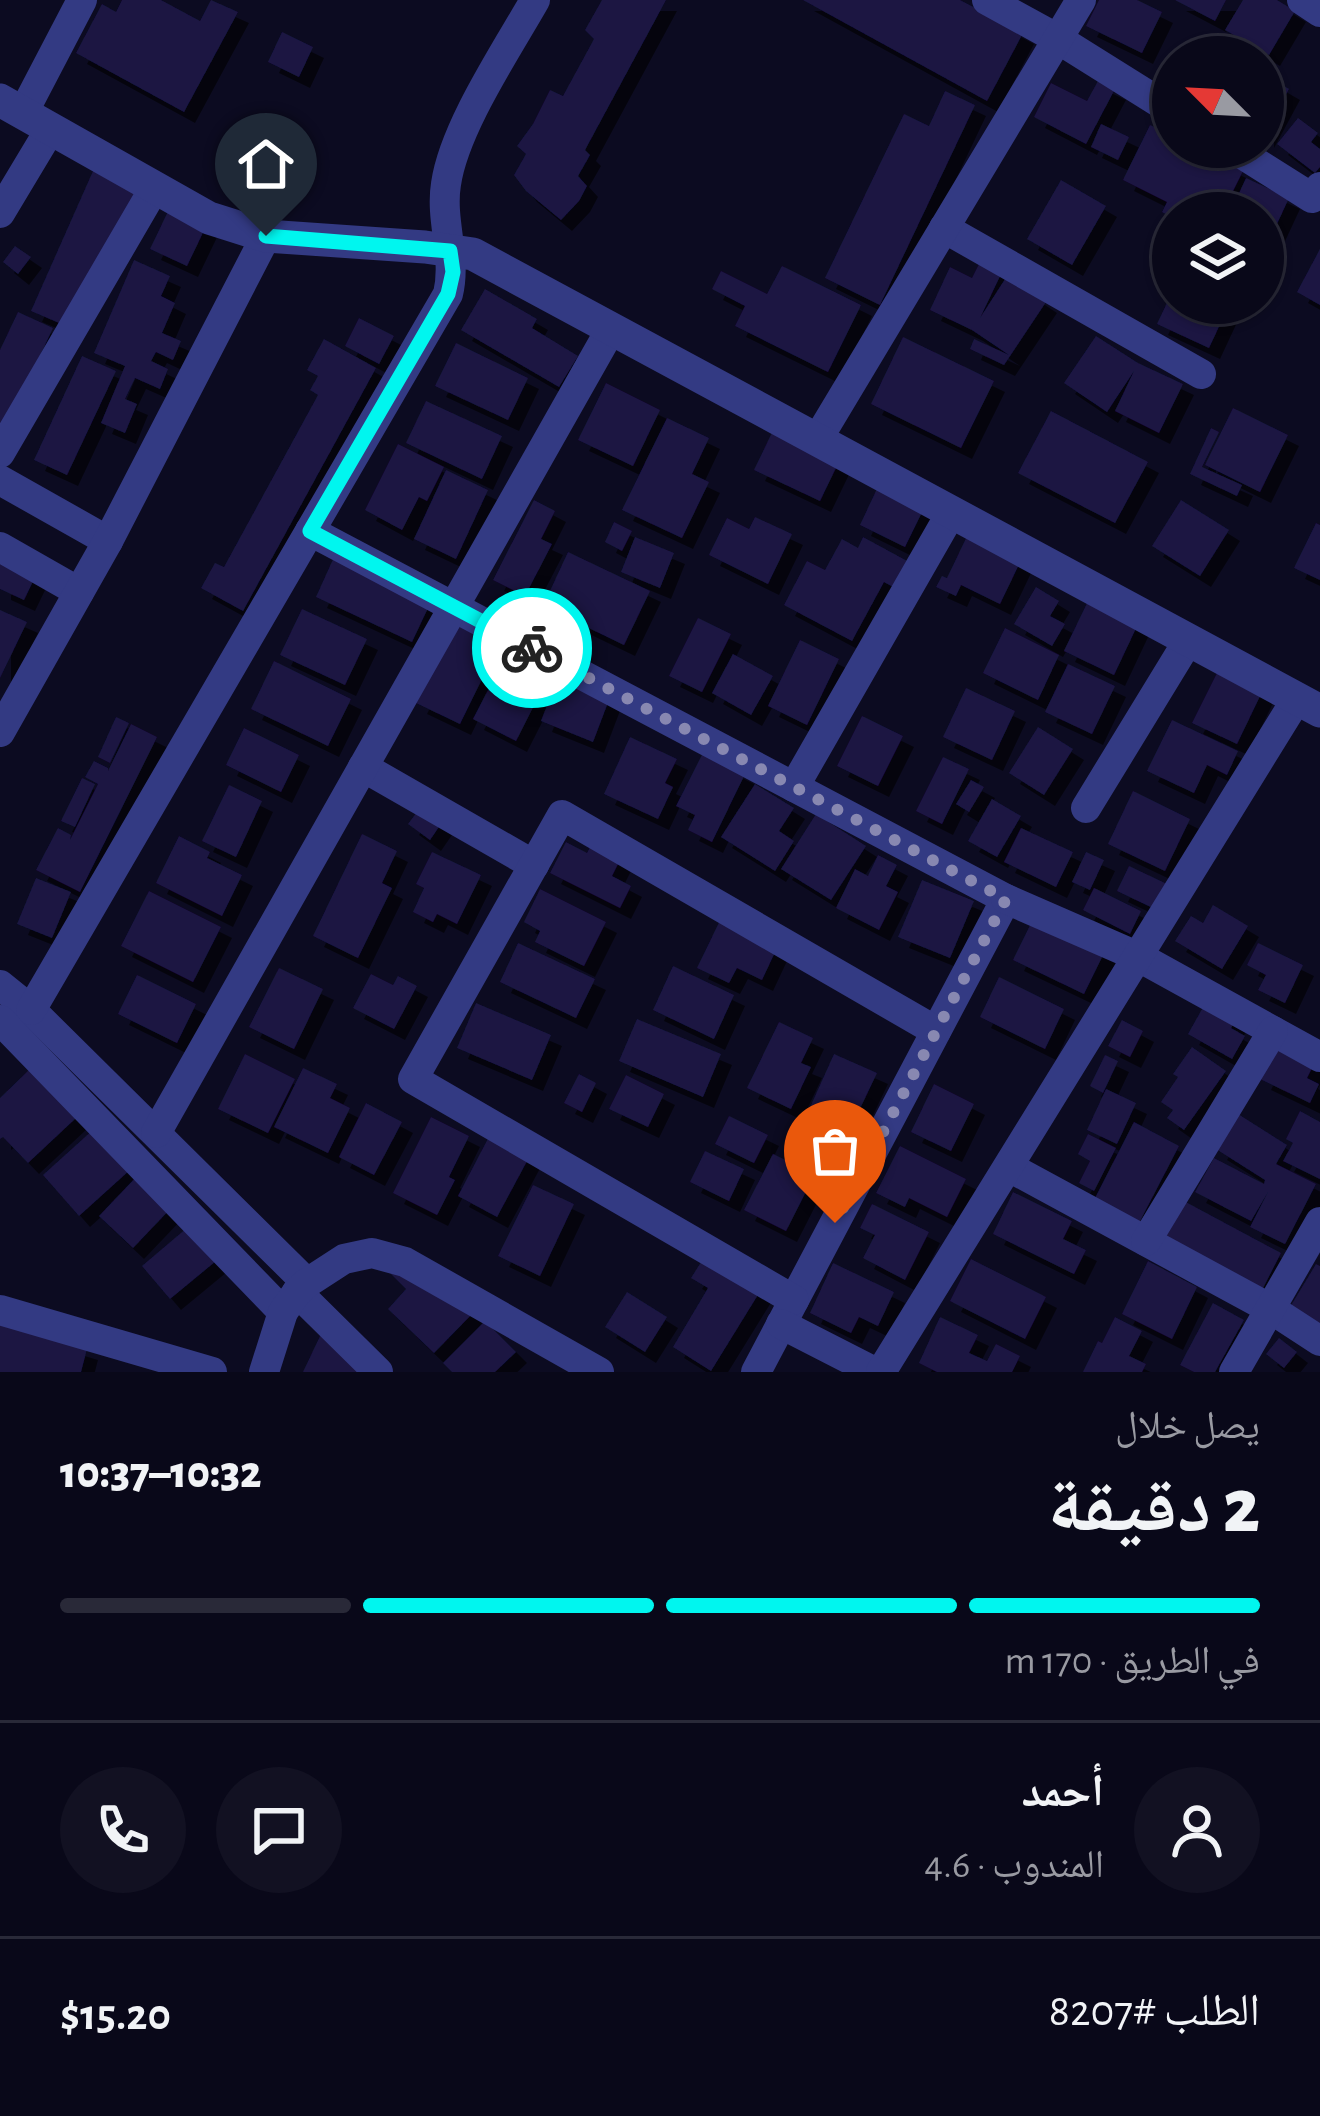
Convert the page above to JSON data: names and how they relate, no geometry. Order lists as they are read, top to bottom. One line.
{"north":"top left","page":{"heading":["2 دقيقة","يصل خلال","10:32–10:37"],"panel":["أحمد","المندوب · 4.6","الطلب #8207","$15.20"],"bar":"في الطريق · 170 m"}}
